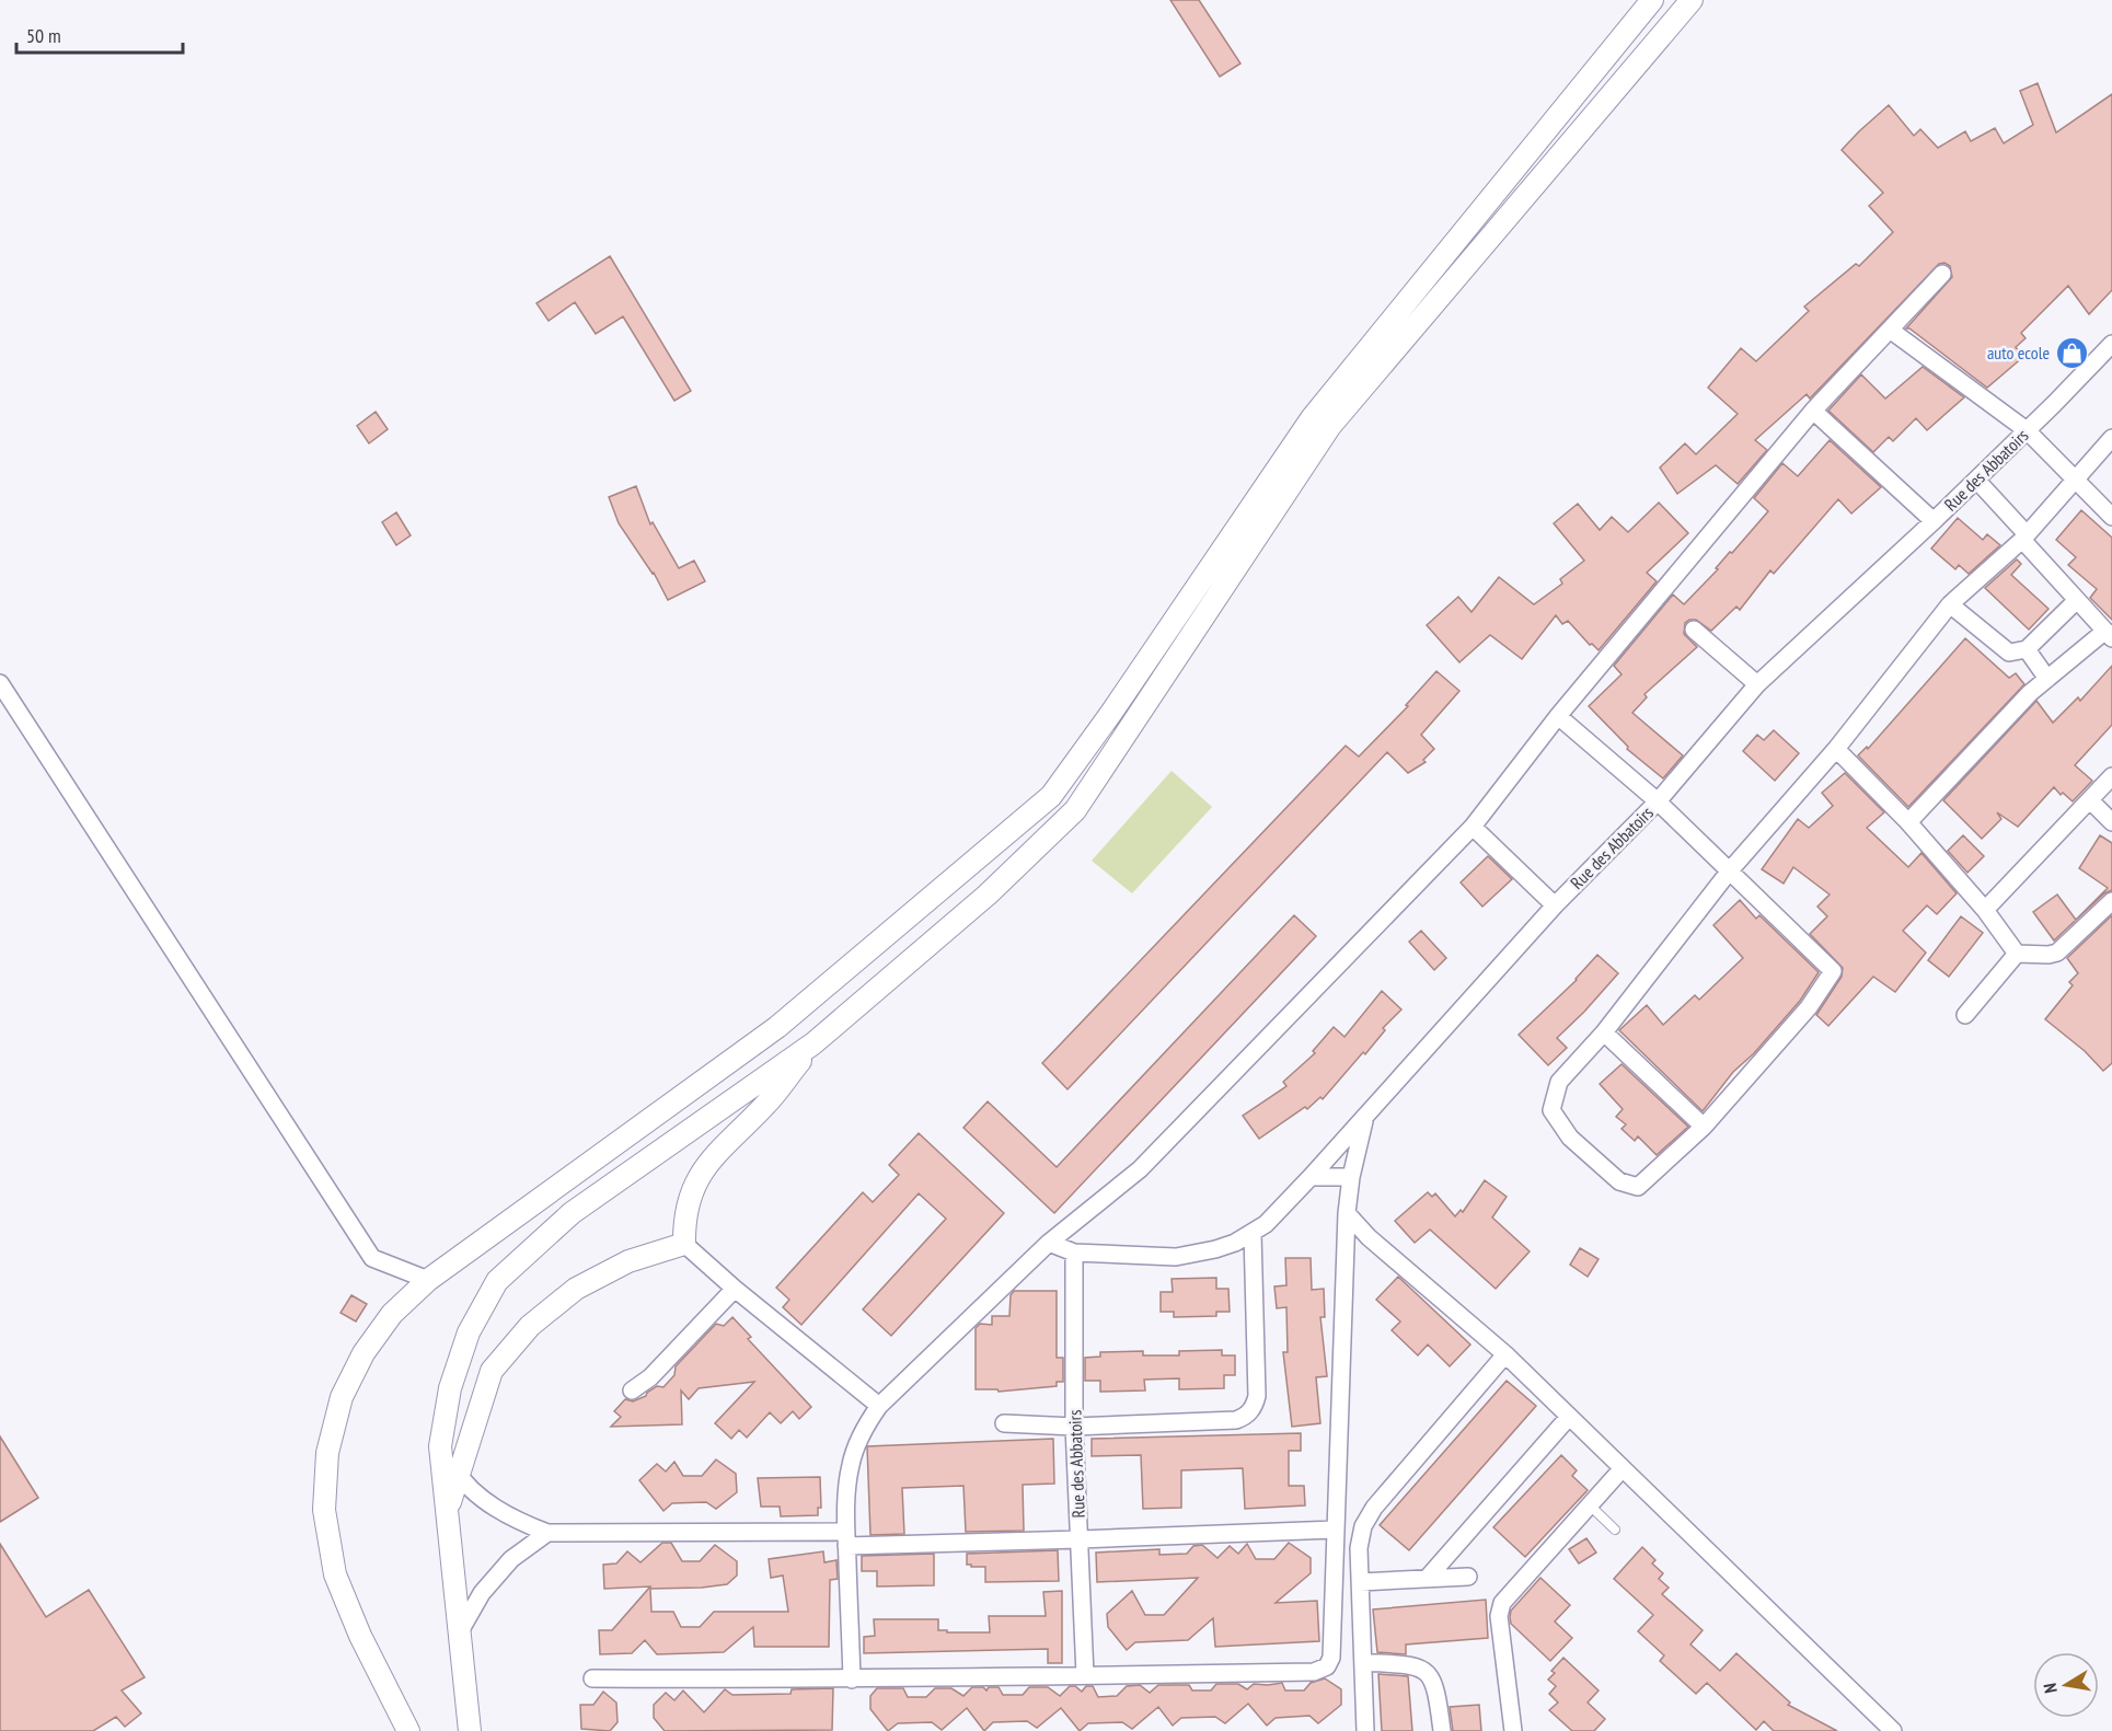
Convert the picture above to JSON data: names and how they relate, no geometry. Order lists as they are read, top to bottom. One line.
{"streets":{"street":["Rue des Abbatoirs"]},"places":{"shop":["auto ecole"]},"scale_bar":"50 m","north":"left"}
